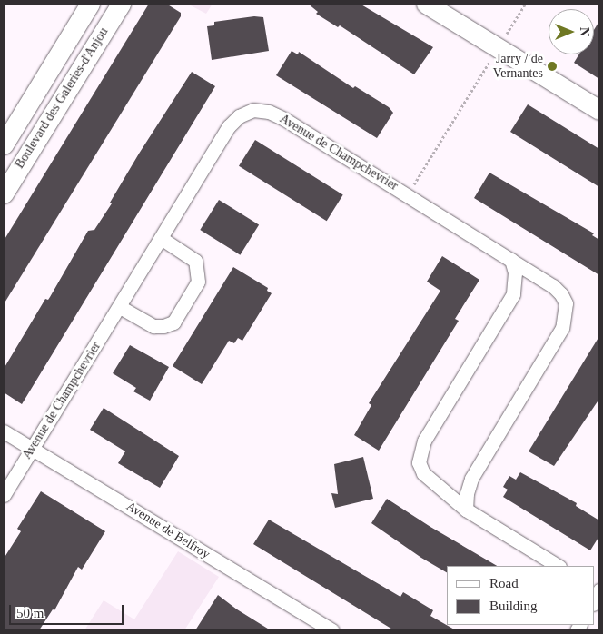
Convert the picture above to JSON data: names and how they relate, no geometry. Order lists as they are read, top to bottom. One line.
{"streets":{"street":["Boulevard des Galeries-d'Anjou","Avenue de Champchevrier","Avenue de Belfroy"]},"crossings":[["Avenue de Champchevrier","Avenue de Belfroy"]],"places":["Jarry / de Vernantes"],"legend":["Road","Building"],"scale_bar":"50 m","north":"right"}
